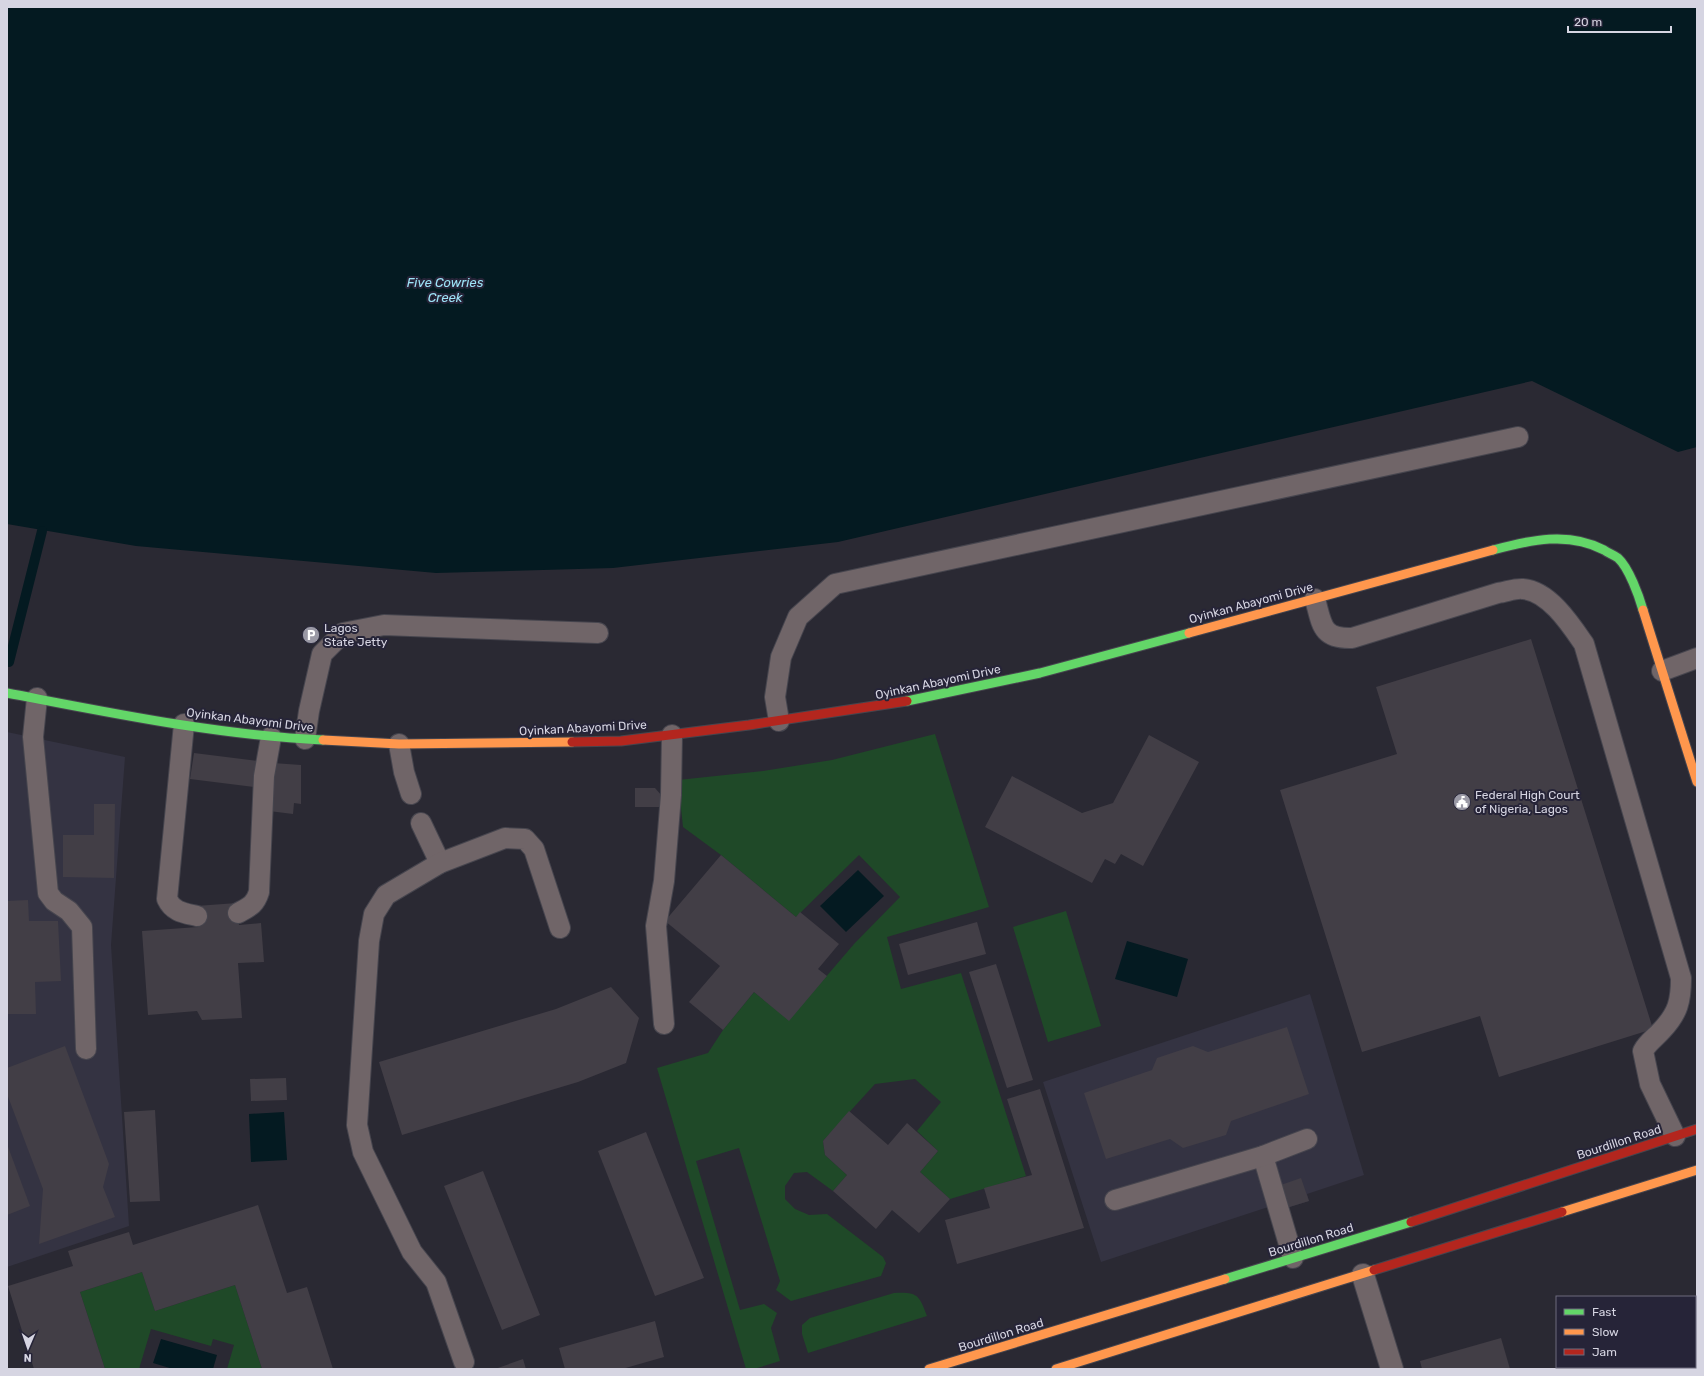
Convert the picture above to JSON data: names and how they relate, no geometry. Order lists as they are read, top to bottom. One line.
{"streets":{"street":["Oyinkan Abayomi Drive","Bourdillon Road"]},"water":["Five Cowries Creek"],"places":{"parking":["Lagos State Jetty"],"public building":["Federal High Court of Nigeria, Lagos"]},"legend":["Fast","Slow","Jam"],"scale_bar":"20 m","north":"bottom"}
